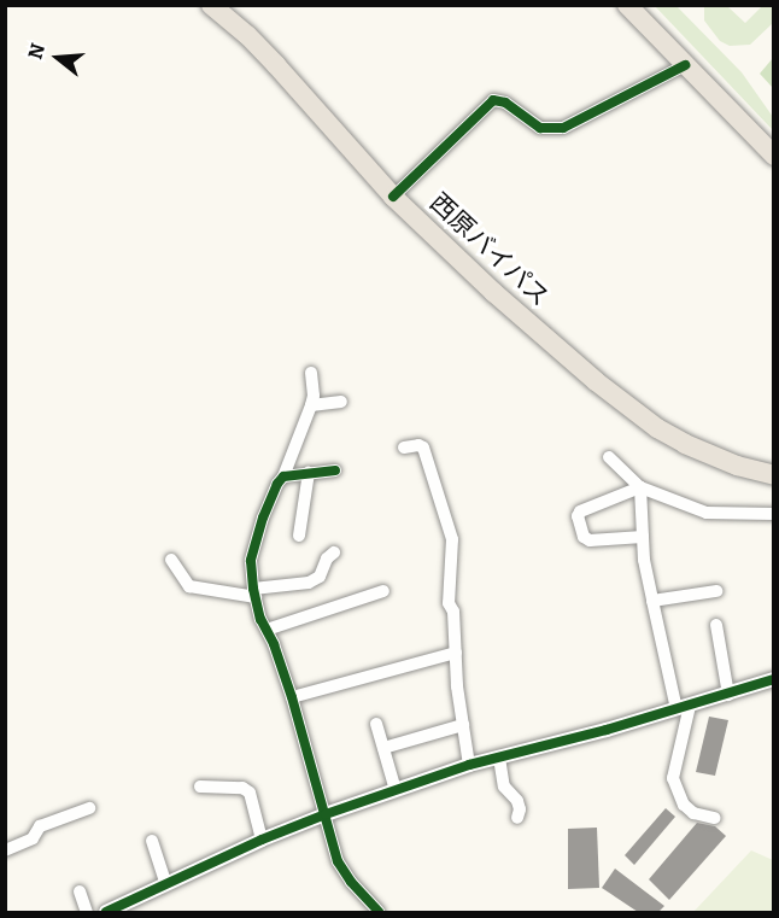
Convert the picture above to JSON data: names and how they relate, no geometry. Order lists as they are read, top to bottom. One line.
{"streets":{"highway":["西原バイパス"]},"north":"left"}
